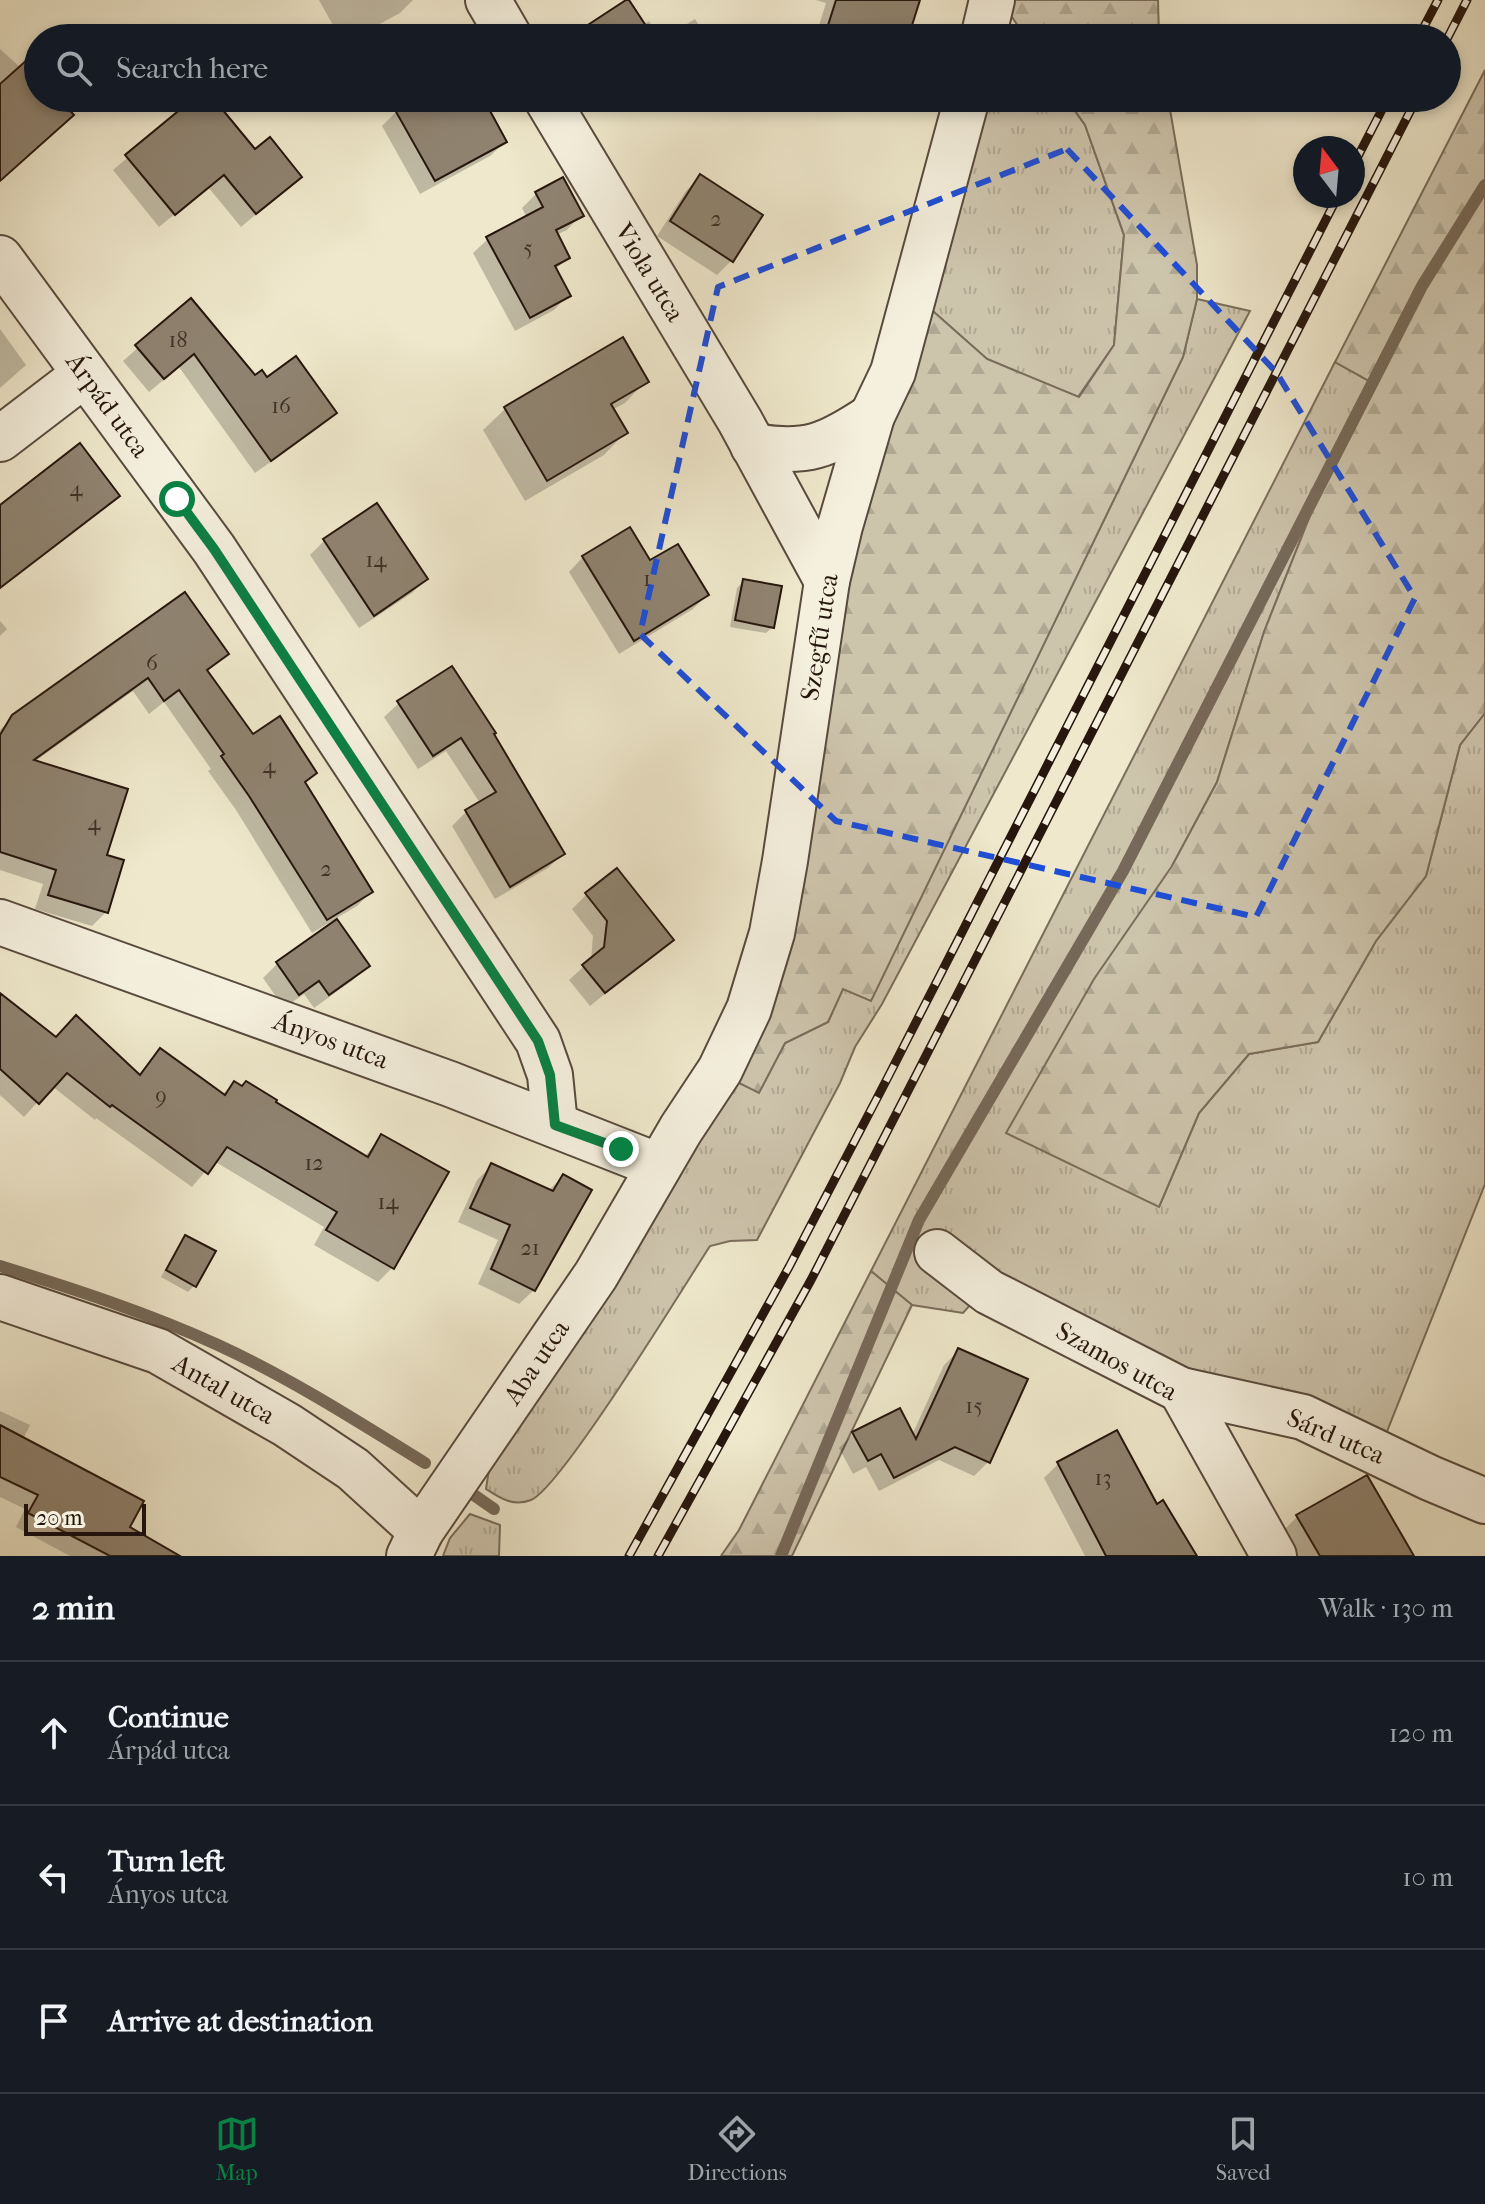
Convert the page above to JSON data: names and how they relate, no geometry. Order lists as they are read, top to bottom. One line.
{"streets":{"street":["Viola utca","Árpád utca","Szegfű utca","Ányos utca","Szamos utca","Aba utca","Antal utca","Sárd utca"]},"crossings":[["Viola utca","Szegfű utca"],["Árpád utca","Ányos utca"],["Szegfű utca","Ányos utca"],["Szegfű utca","Aba utca"],["Ányos utca","Aba utca"],["Szamos utca","Sárd utca"],["Aba utca","Antal utca"]],"house_numbers":["2","5","18","16","4","14","1","6","4","4","2","9","12","14","21","15","13"],"scale_bar":"20 m","north":"top","page":{"search":"Search here","scale":"20 m","heading":["2 min","Walk · 130 m"],"list":[["Continue","Árpád utca","120 m"],["Turn left","Ányos utca","10 m"],"Arrive at destination"],"nav":["Map","Directions","Saved"]}}
